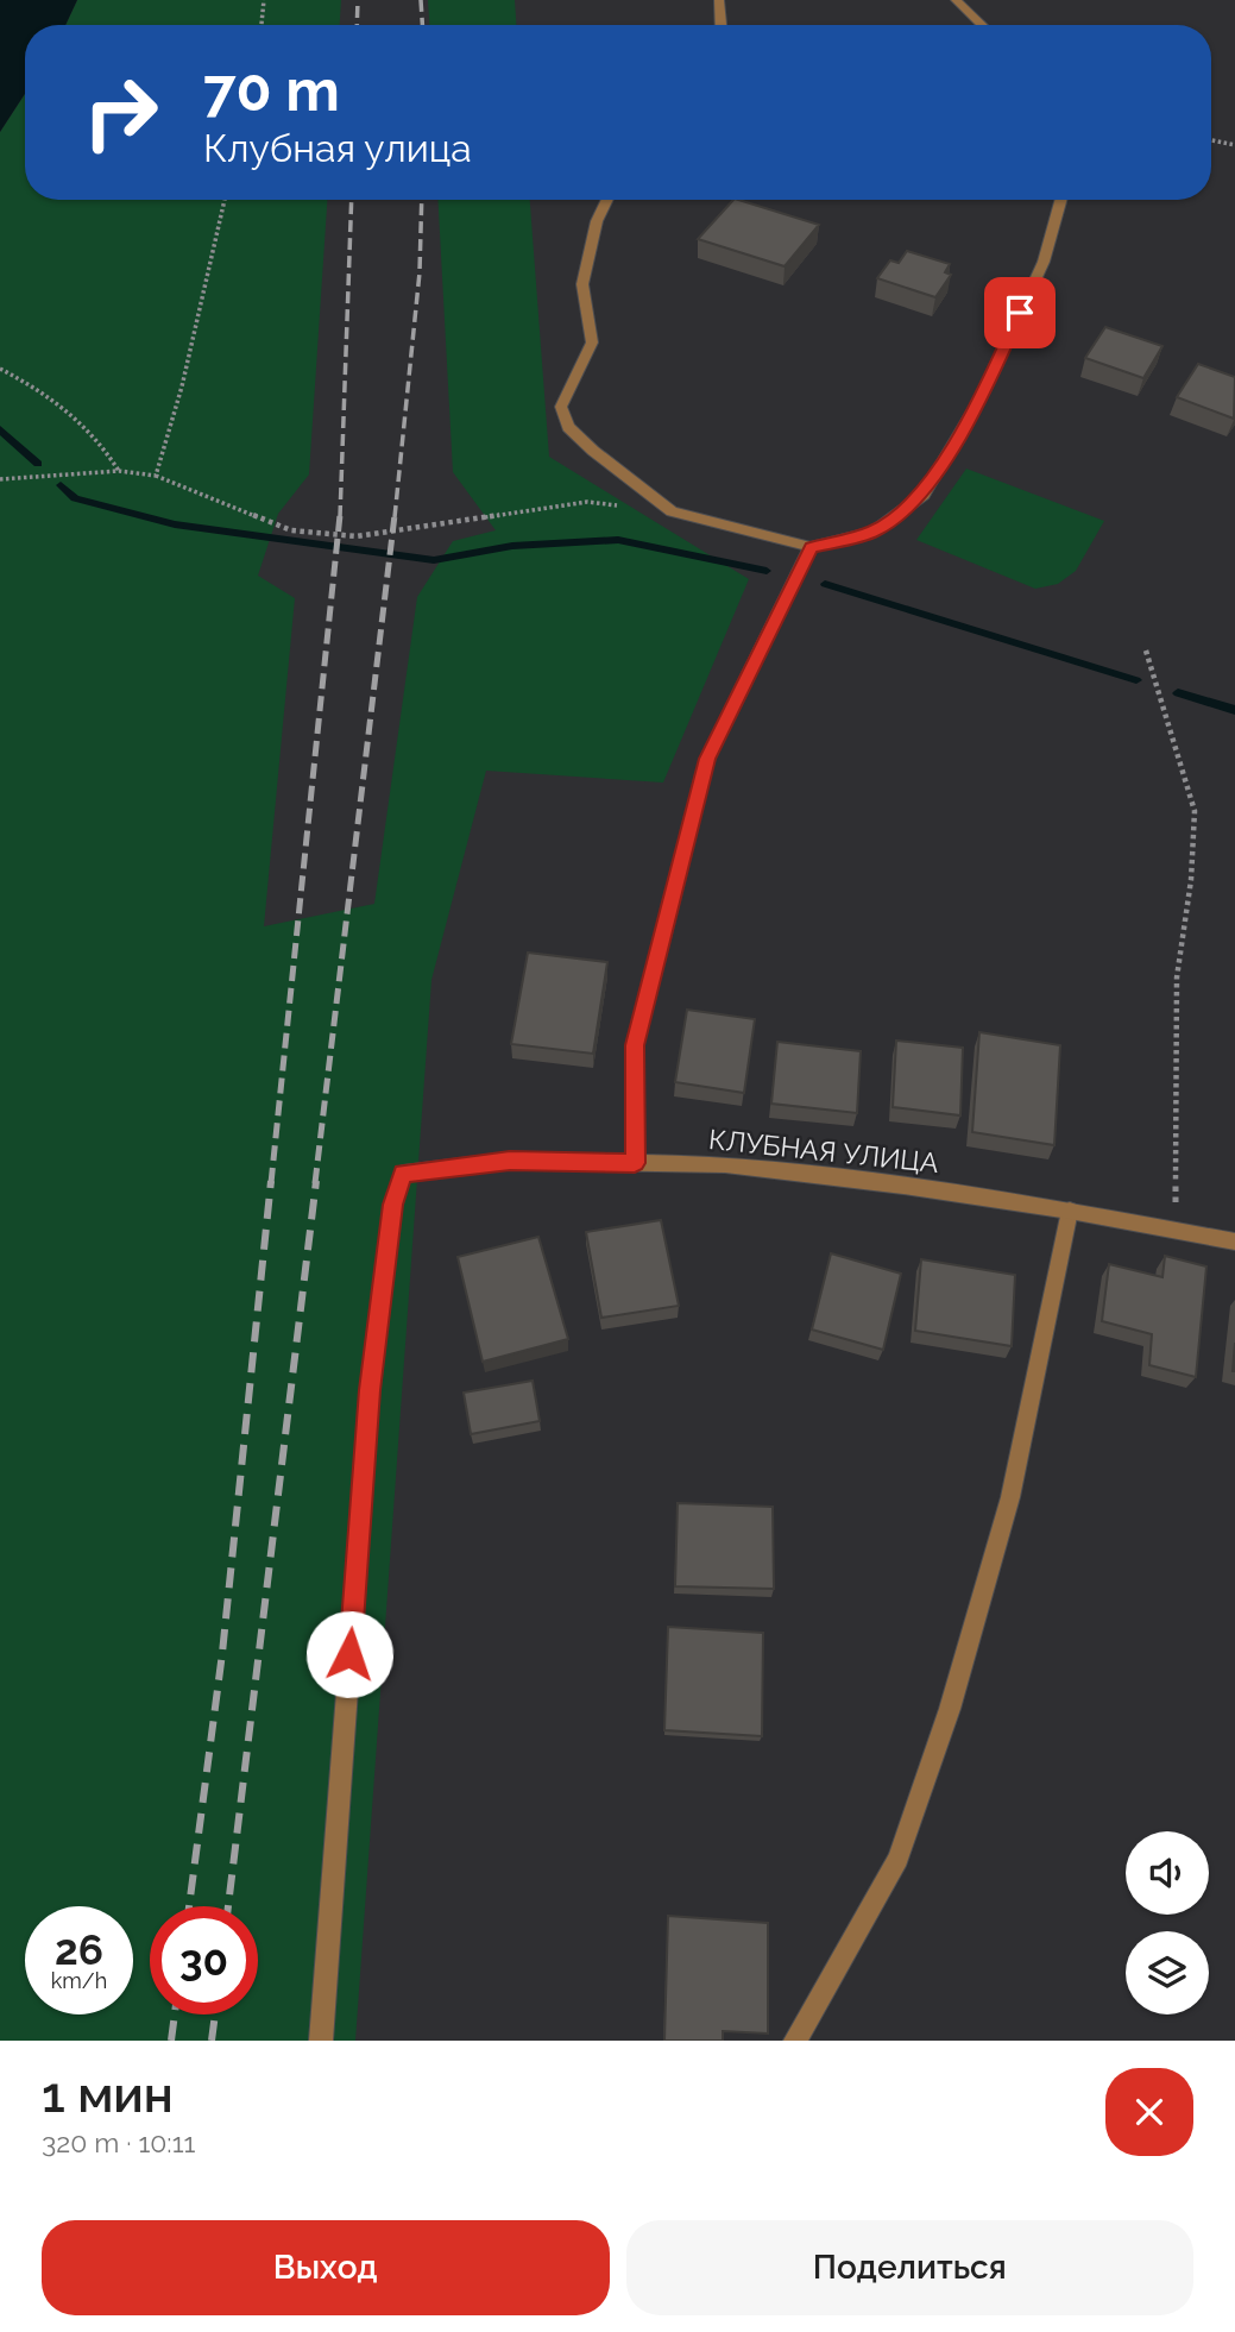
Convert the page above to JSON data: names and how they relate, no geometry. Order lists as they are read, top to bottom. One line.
{"streets":{"street":["КЛУБНАЯ УЛИЦА"]},"page":{"turn":["70 m","Клубная улица"],"speed":"26 km/h","limit":"30","heading":["1 мин","320 m · 10:11"],"buttons":["Выход","Поделиться"]}}
